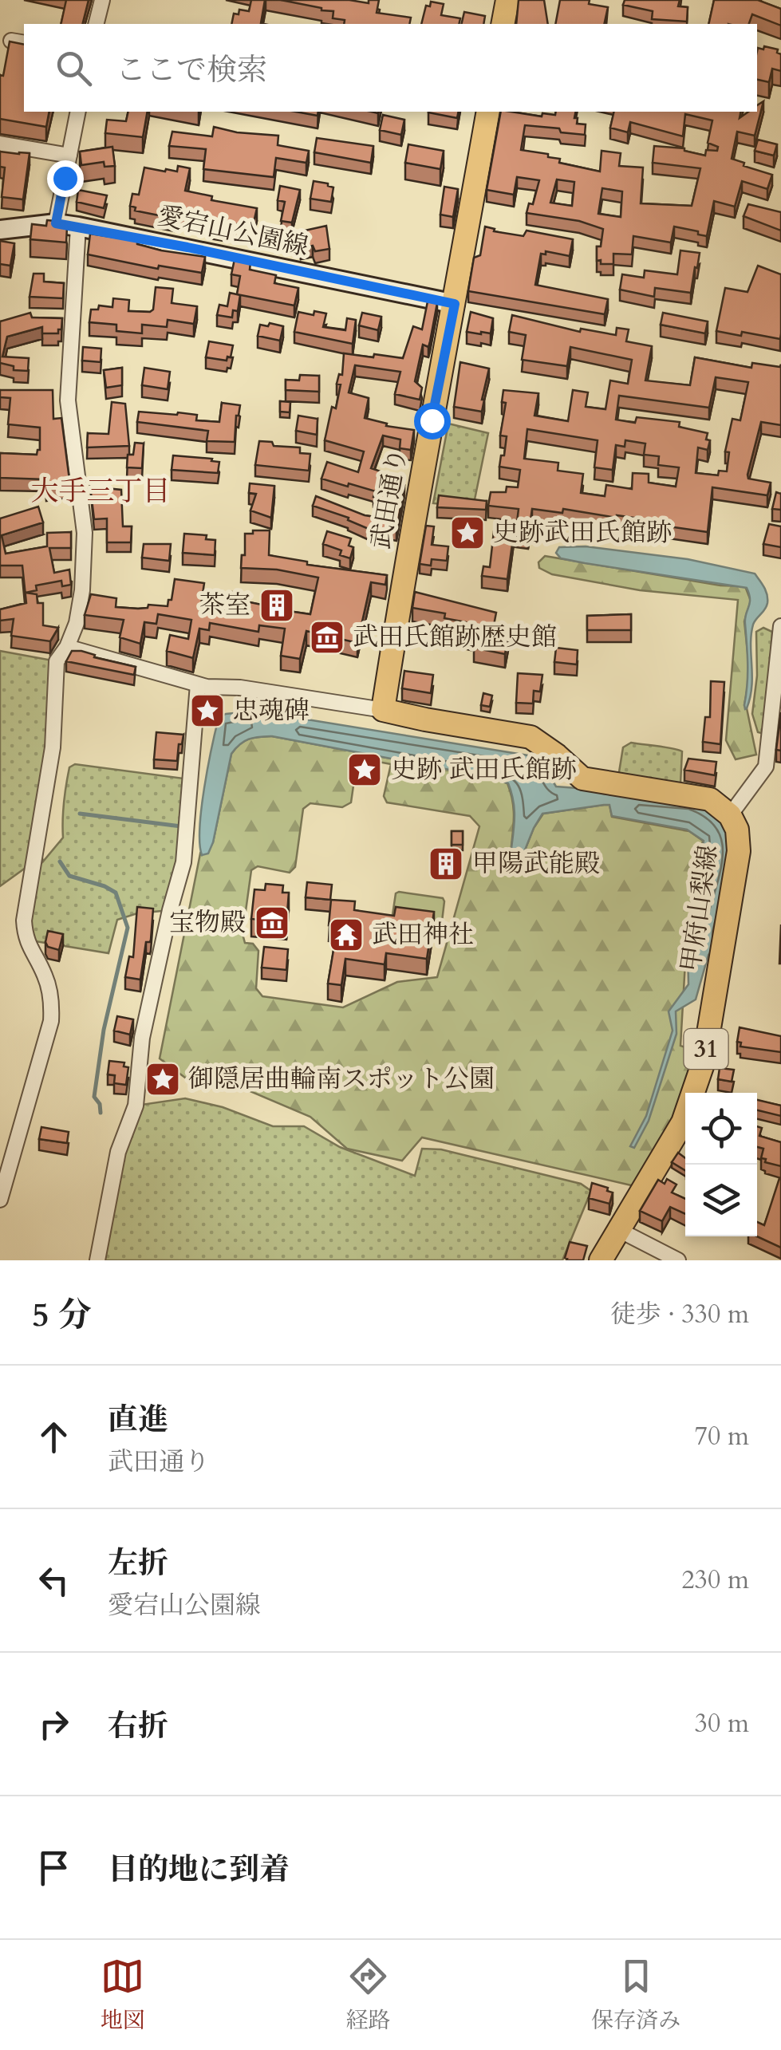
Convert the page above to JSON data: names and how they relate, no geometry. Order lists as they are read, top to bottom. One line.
{"streets":{"main road":["愛宕山公園線","武田通り","甲府山梨線","31"]},"crossings":[["愛宕山公園線","武田通り"],["武田通り","甲府山梨線"]],"districts":["大手三丁目"],"places":{"place":["史跡武田氏館跡","忠魂碑","史跡 武田氏館跡","御隠居曲輪南スポット公園"],"building":["茶室","甲陽武能殿"],"museum":["武田氏館跡歴史館","宝物殿"],"temple":["武田神社"]},"page":{"search":"ここで検索","heading":["5 分","徒歩 · 330 m"],"list":[["直進","武田通り","70 m"],["左折","愛宕山公園線","230 m"],["右折","30 m"],"目的地に到着"],"nav":["地図","経路","保存済み"]}}
